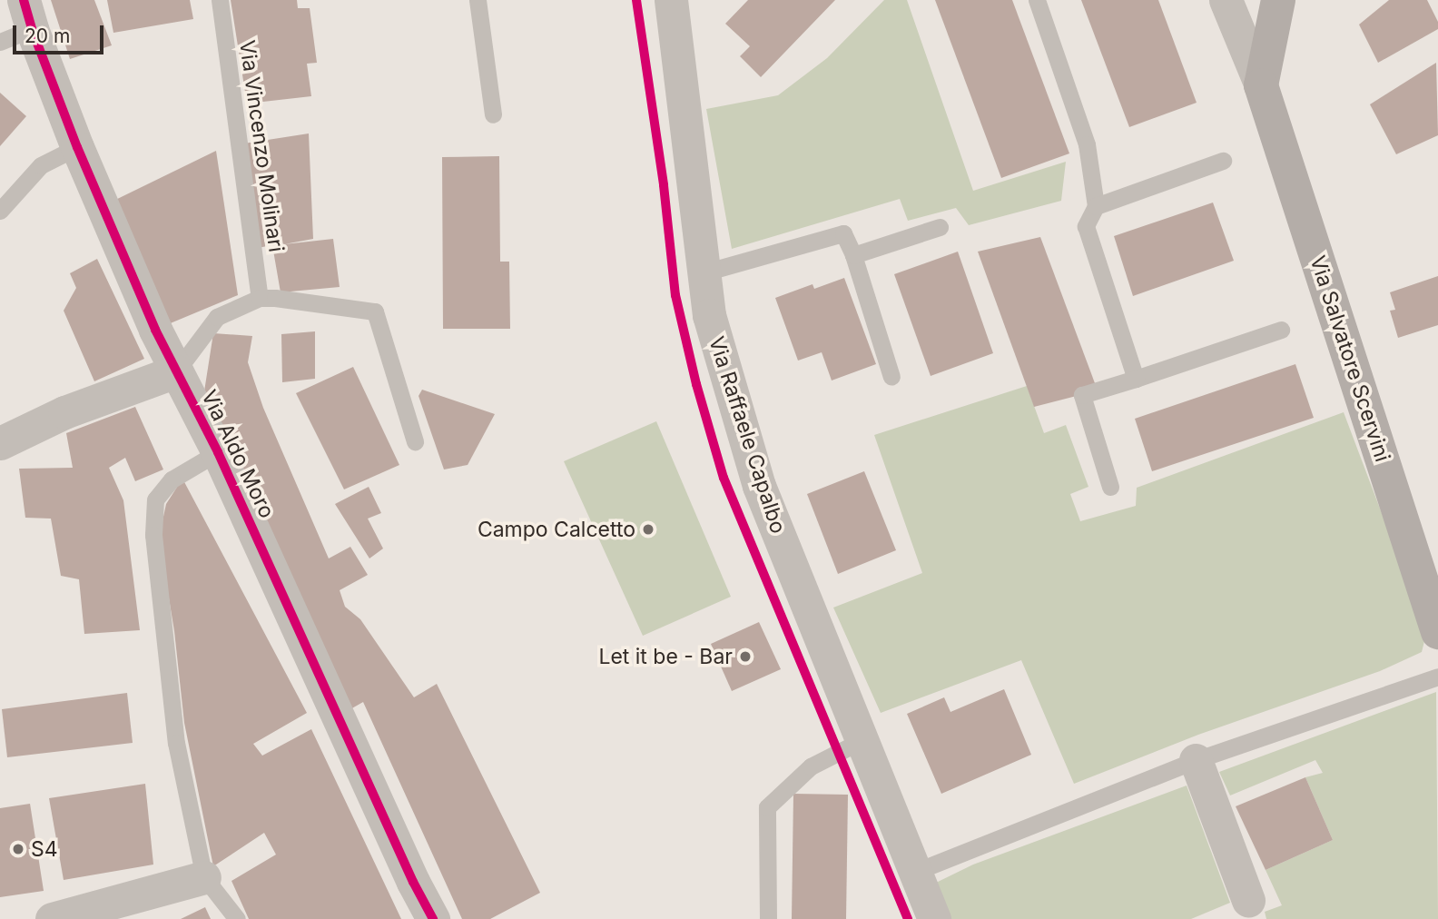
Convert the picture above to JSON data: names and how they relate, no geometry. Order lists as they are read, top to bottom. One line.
{"streets":{"main road":["Via Salvatore Scervini"],"street":["Via Raffaele Capalbo","Via Aldo Moro"],"lane":["Via Vincenzo Molinari"]},"places":["Campo Calcetto","Let it be - Bar","S4"],"scale_bar":"20 m"}
